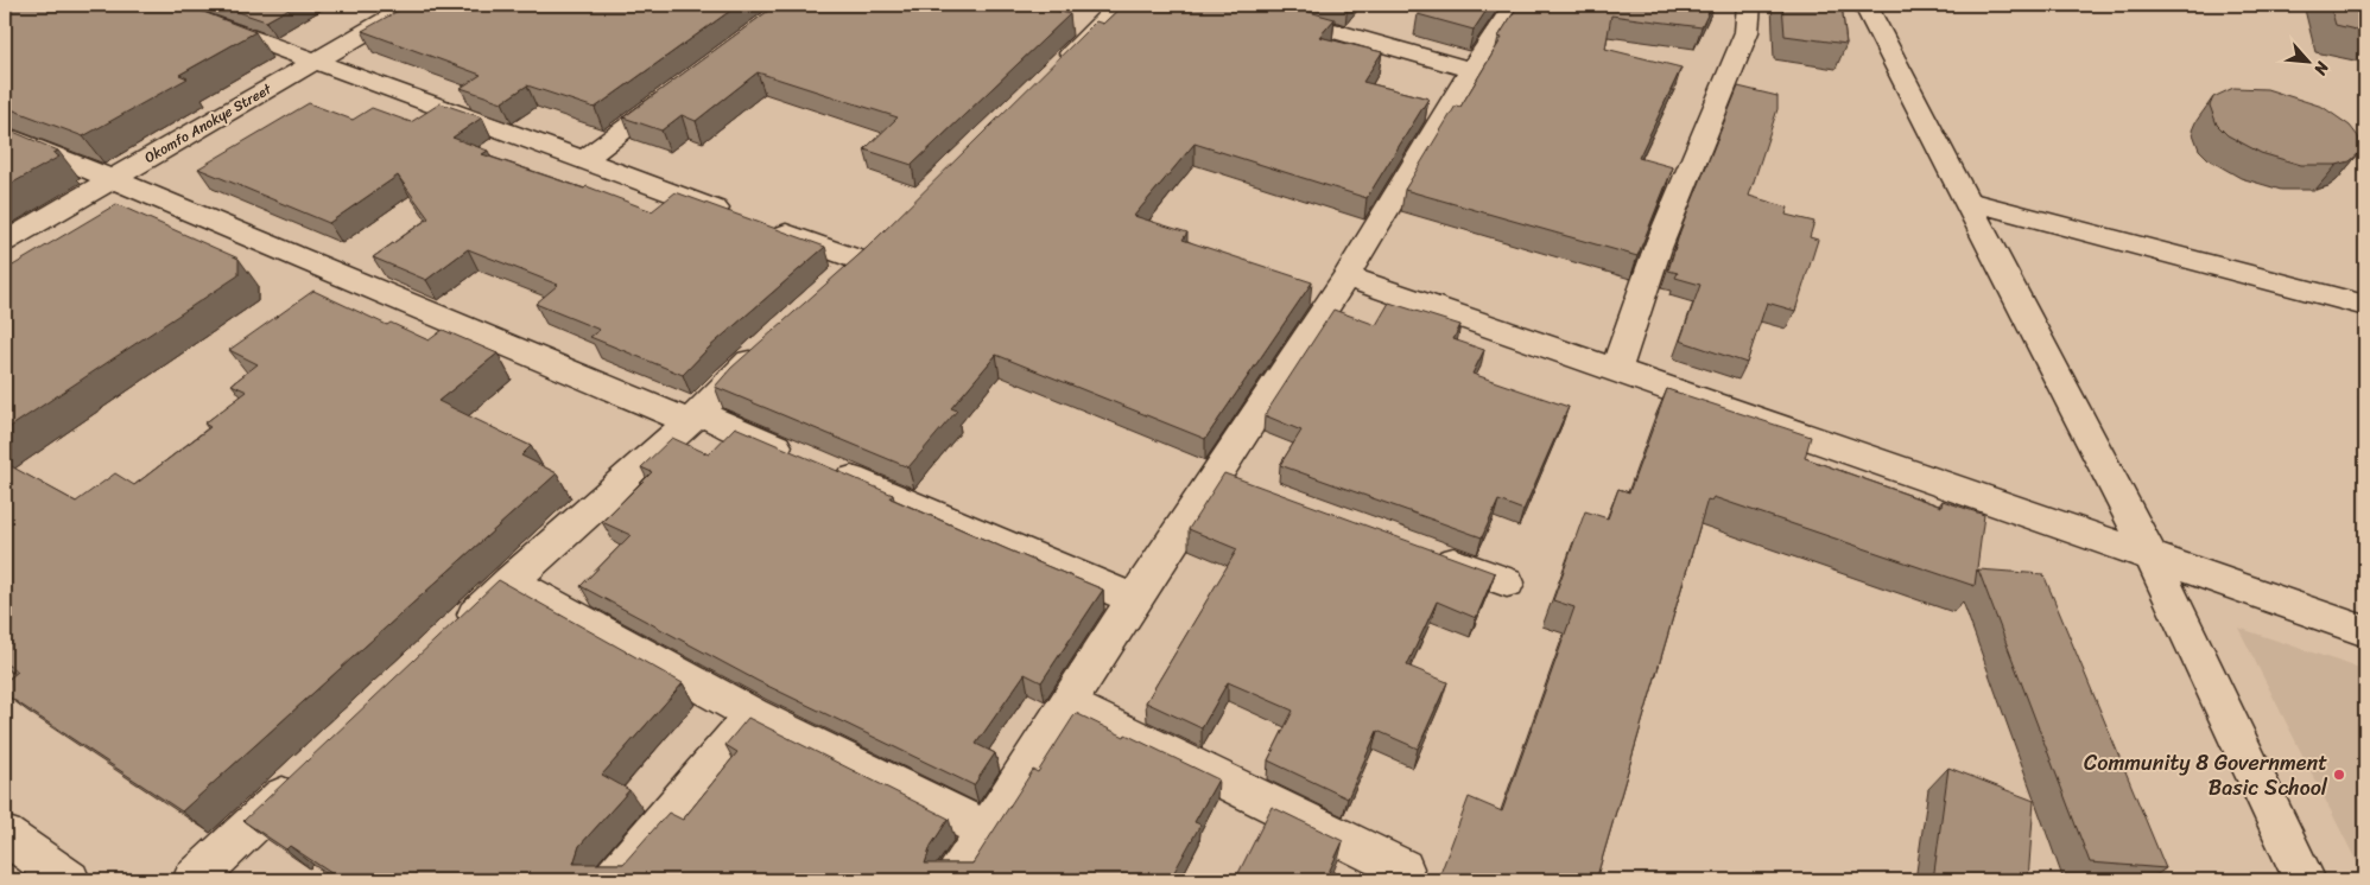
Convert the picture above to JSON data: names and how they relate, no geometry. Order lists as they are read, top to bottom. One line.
{"streets":{"street":["Okomfo Anokye Street"]},"places":["Community 8 Government Basic School"],"north":"bottom right"}
